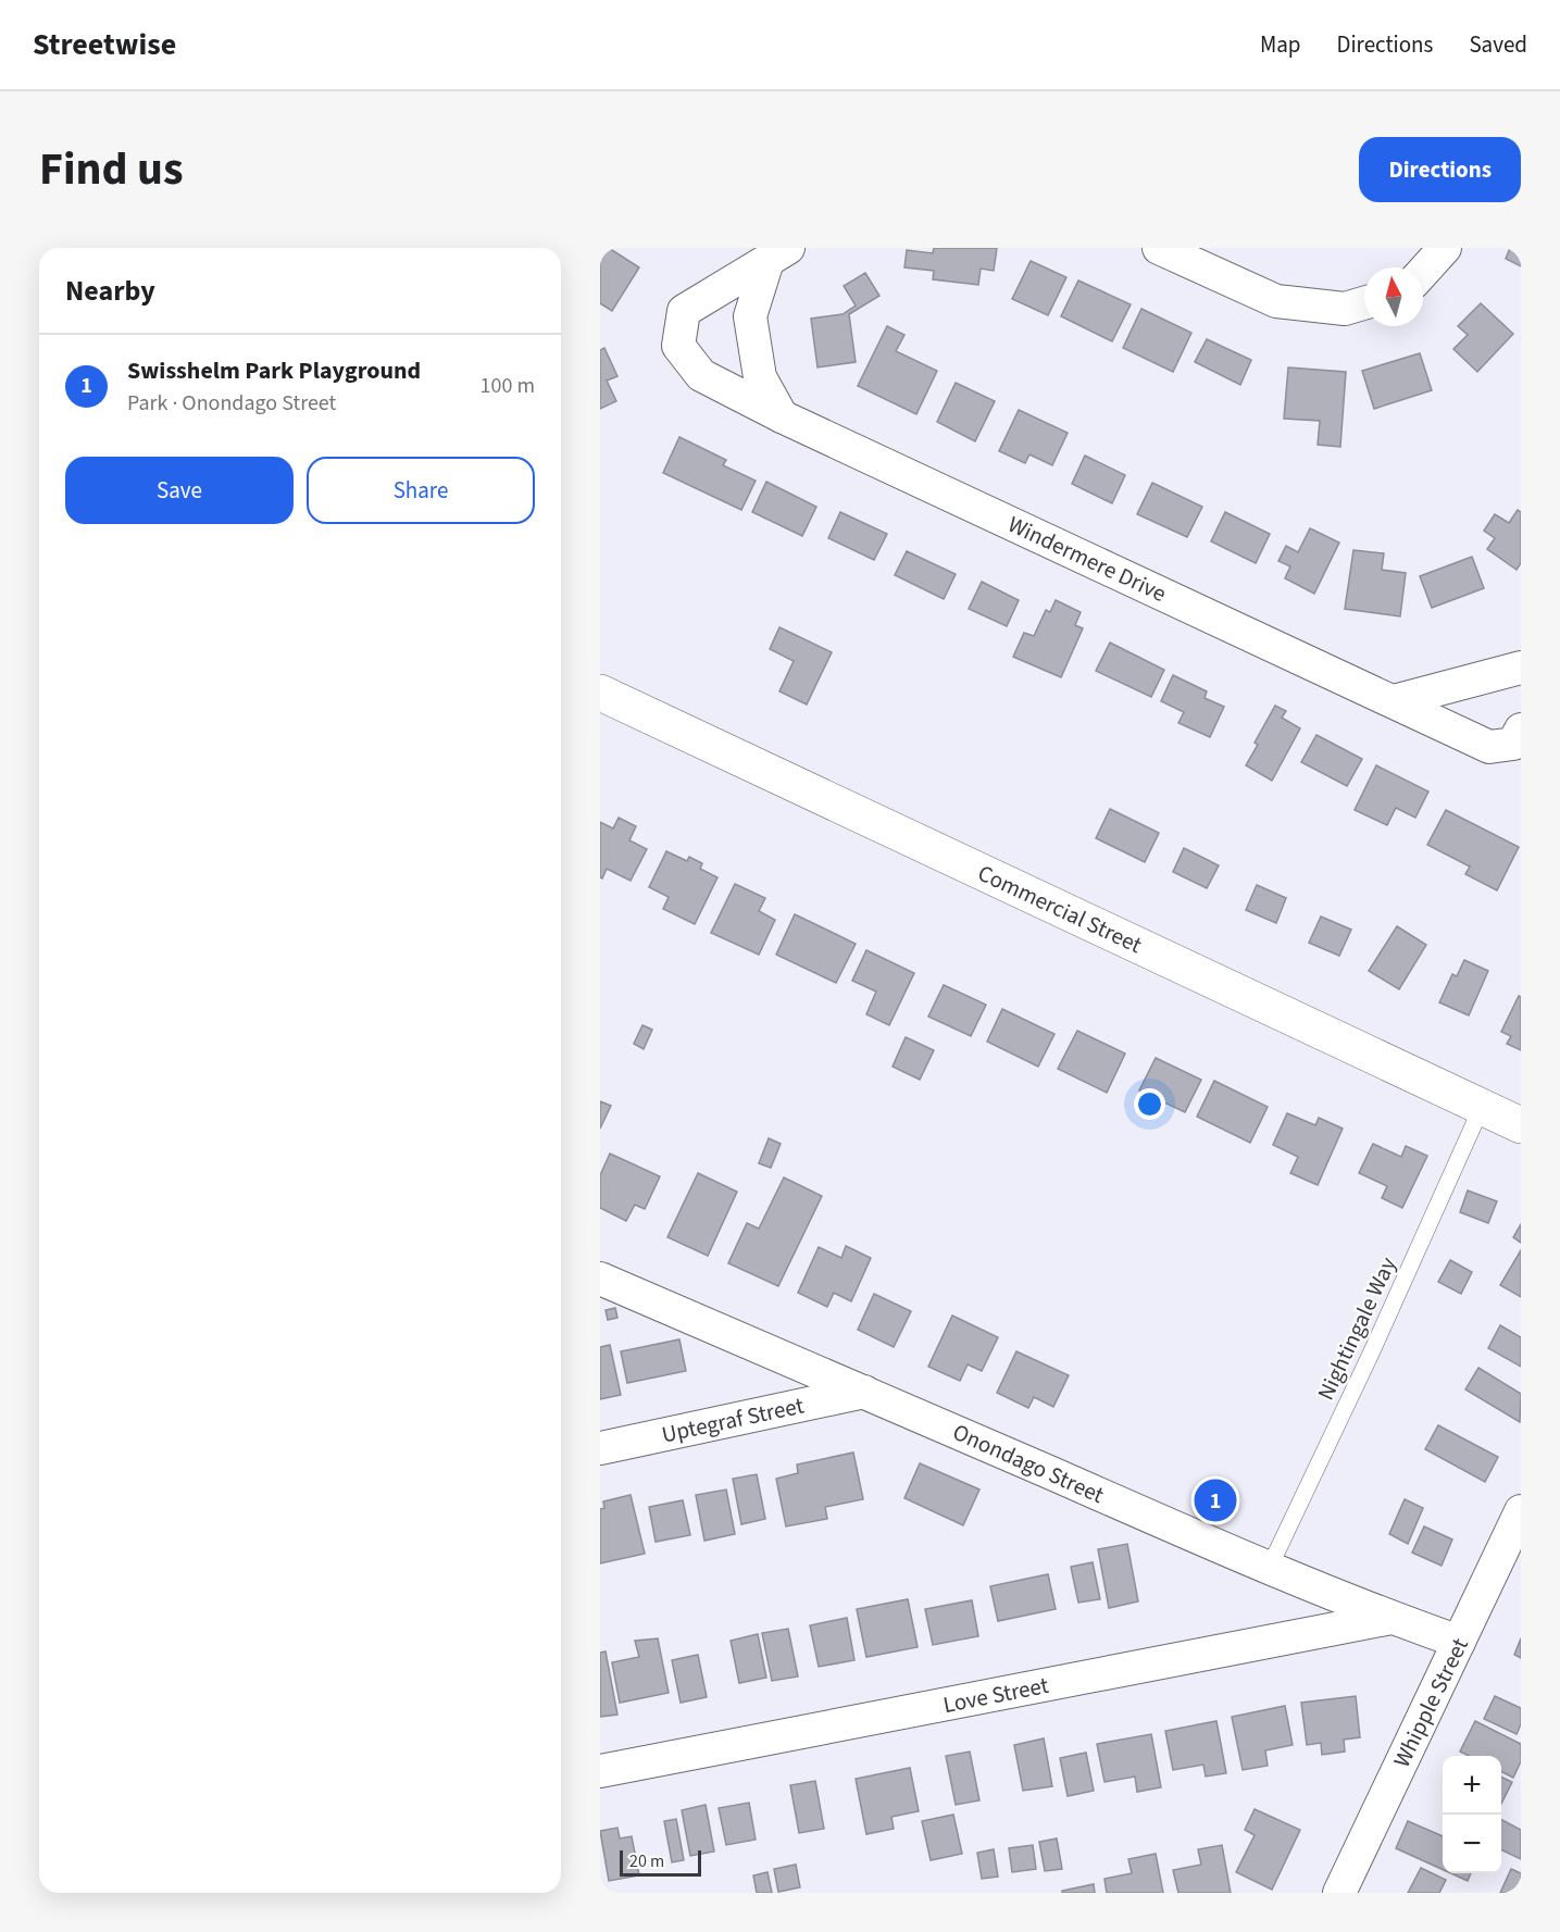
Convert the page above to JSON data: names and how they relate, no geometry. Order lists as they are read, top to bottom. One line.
{"streets":{"main road":["Commercial Street"],"street":["Windermere Drive","Uptegraf Street","Onondago Street","Love Street","Whipple Street"],"lane":["Nightingale Way"]},"crossings":[["Commercial Street","Nightingale Way"],["Nightingale Way","Onondago Street"],["Uptegraf Street","Onondago Street"],["Onondago Street","Love Street"],["Onondago Street","Whipple Street"]],"scale_bar":"20 m","north":"top","page":{"header":"Streetwise","nav":["Map","Directions","Saved"],"title":"Find us","buttons":["Directions",["Save","Share"]],"heading":"Nearby","list":[{"mark":"1","name":"Swisshelm Park Playground","note":"Park · Onondago Street","value":"100 m"}],"pins":"1","map_buttons":["+","−"],"scale":"20 m"}}
